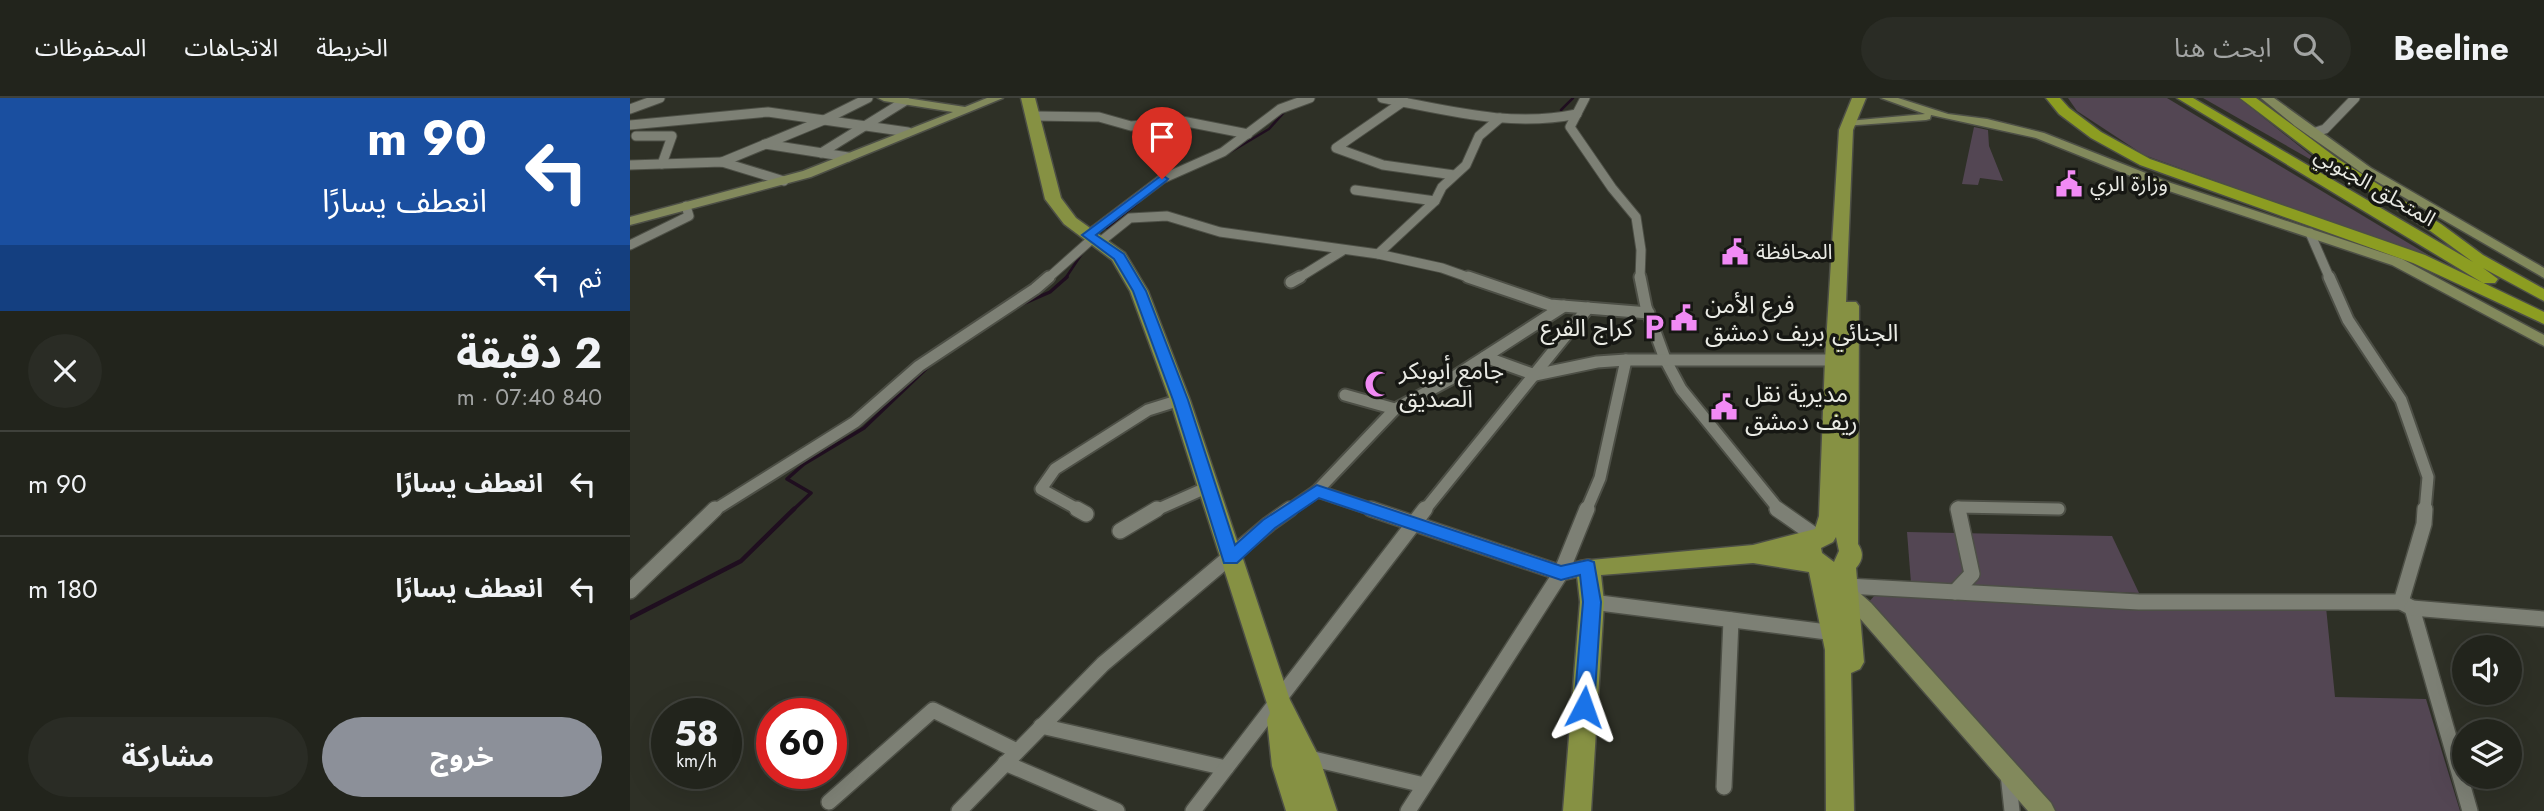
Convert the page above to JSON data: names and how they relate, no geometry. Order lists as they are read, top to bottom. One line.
{"streets":{"highway":["المتحلق الجنوبي"]},"places":{"public building":["وزارة الري","المحافظة","فرع الأمن الجنائي بريف دمشق","مديرية نقل ريف دمشق"],"parking":["كراج الفرع"],"mosque":["جامع أبوبكر الصديق"]},"page":{"header":"Beeline","search":"ابحث هنا","nav":["الخريطة","الاتجاهات","المحفوظات"],"turn":["90 m","انعطف يسارًا"],"then":"ثم","heading":["2 دقيقة","840 m · 07:40"],"list":[{"name":"انعطف يسارًا","value":"90 m"},{"name":"انعطف يسارًا","value":"180 m"}],"speed":"58 km/h","limit":"60","buttons":["خروج","مشاركة"]}}
